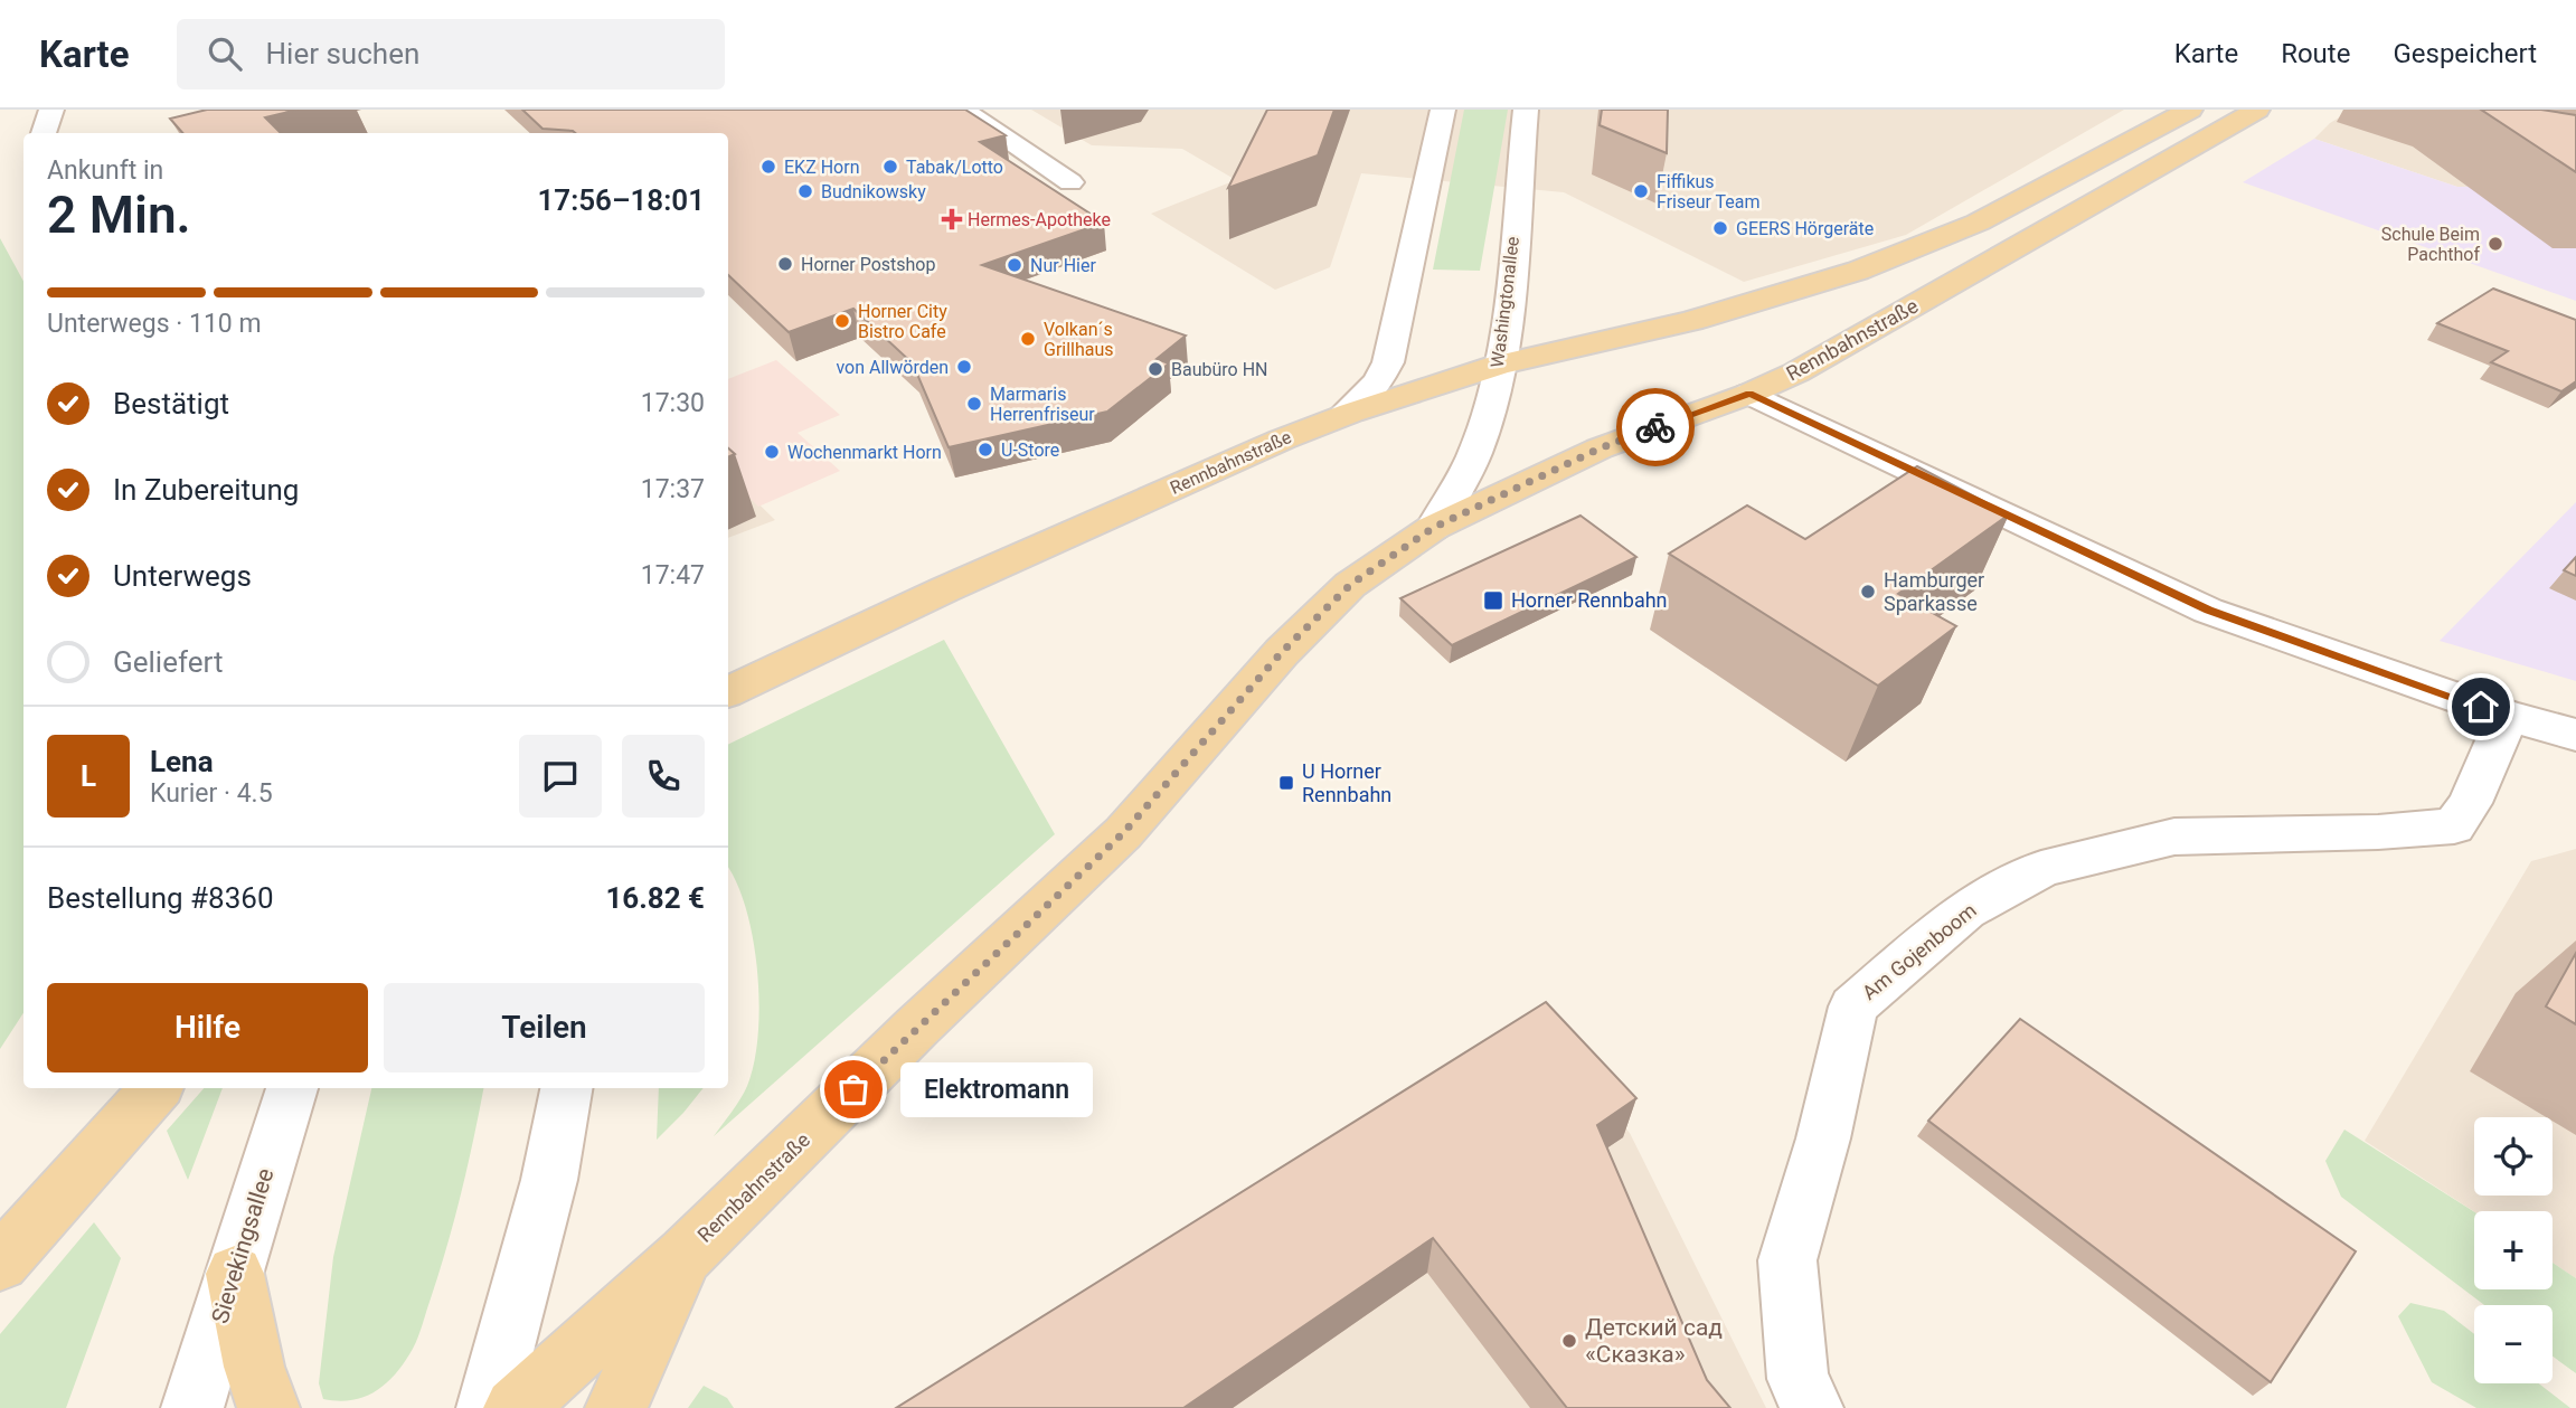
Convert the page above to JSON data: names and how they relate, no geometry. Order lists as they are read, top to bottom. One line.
{"streets":{"main road":["Rennbahnstraße"],"street":["Washingtonallee","Am Gojenboom","Sievekingsallee"]},"crossings":[["Washingtonallee","Rennbahnstraße"]],"places":{"other":["EKZ Horn","Tabak/Lotto","Budnikowsky","Fiffikus Friseur Team","GEERS Hörgeräte","Schule Beim Pachthof","Horner Postshop","Nur Hier","Horner City Bistro Cafe","Volkan´s Grillhaus","von Allwörden","Baubüro HN","Marmaris Herrenfriseur","U-Store","Wochenmarkt Horn","Hamburger Sparkasse","Elektromann","Детский сад «Сказка»"],"health":["Hermes-Apotheke"],"transit":["Horner Rennbahn","U Horner Rennbahn"]},"page":{"header":"Karte","search":"Hier suchen","nav":["Karte","Route","Gespeichert"],"heading":["2 Min.","Ankunft in","17:56–18:01"],"panel":["Lena","Kurier · 4.5","Bestellung #8360","16.82 €"],"bar":"Unterwegs · 110 m","list":[["Bestätigt","17:30"],["In Zubereitung","17:37"],["Unterwegs","17:47"],"Geliefert"],"round":"L","buttons":["Hilfe","Teilen"],"bubble":"Elektromann","map_buttons":["+","−"]}}
